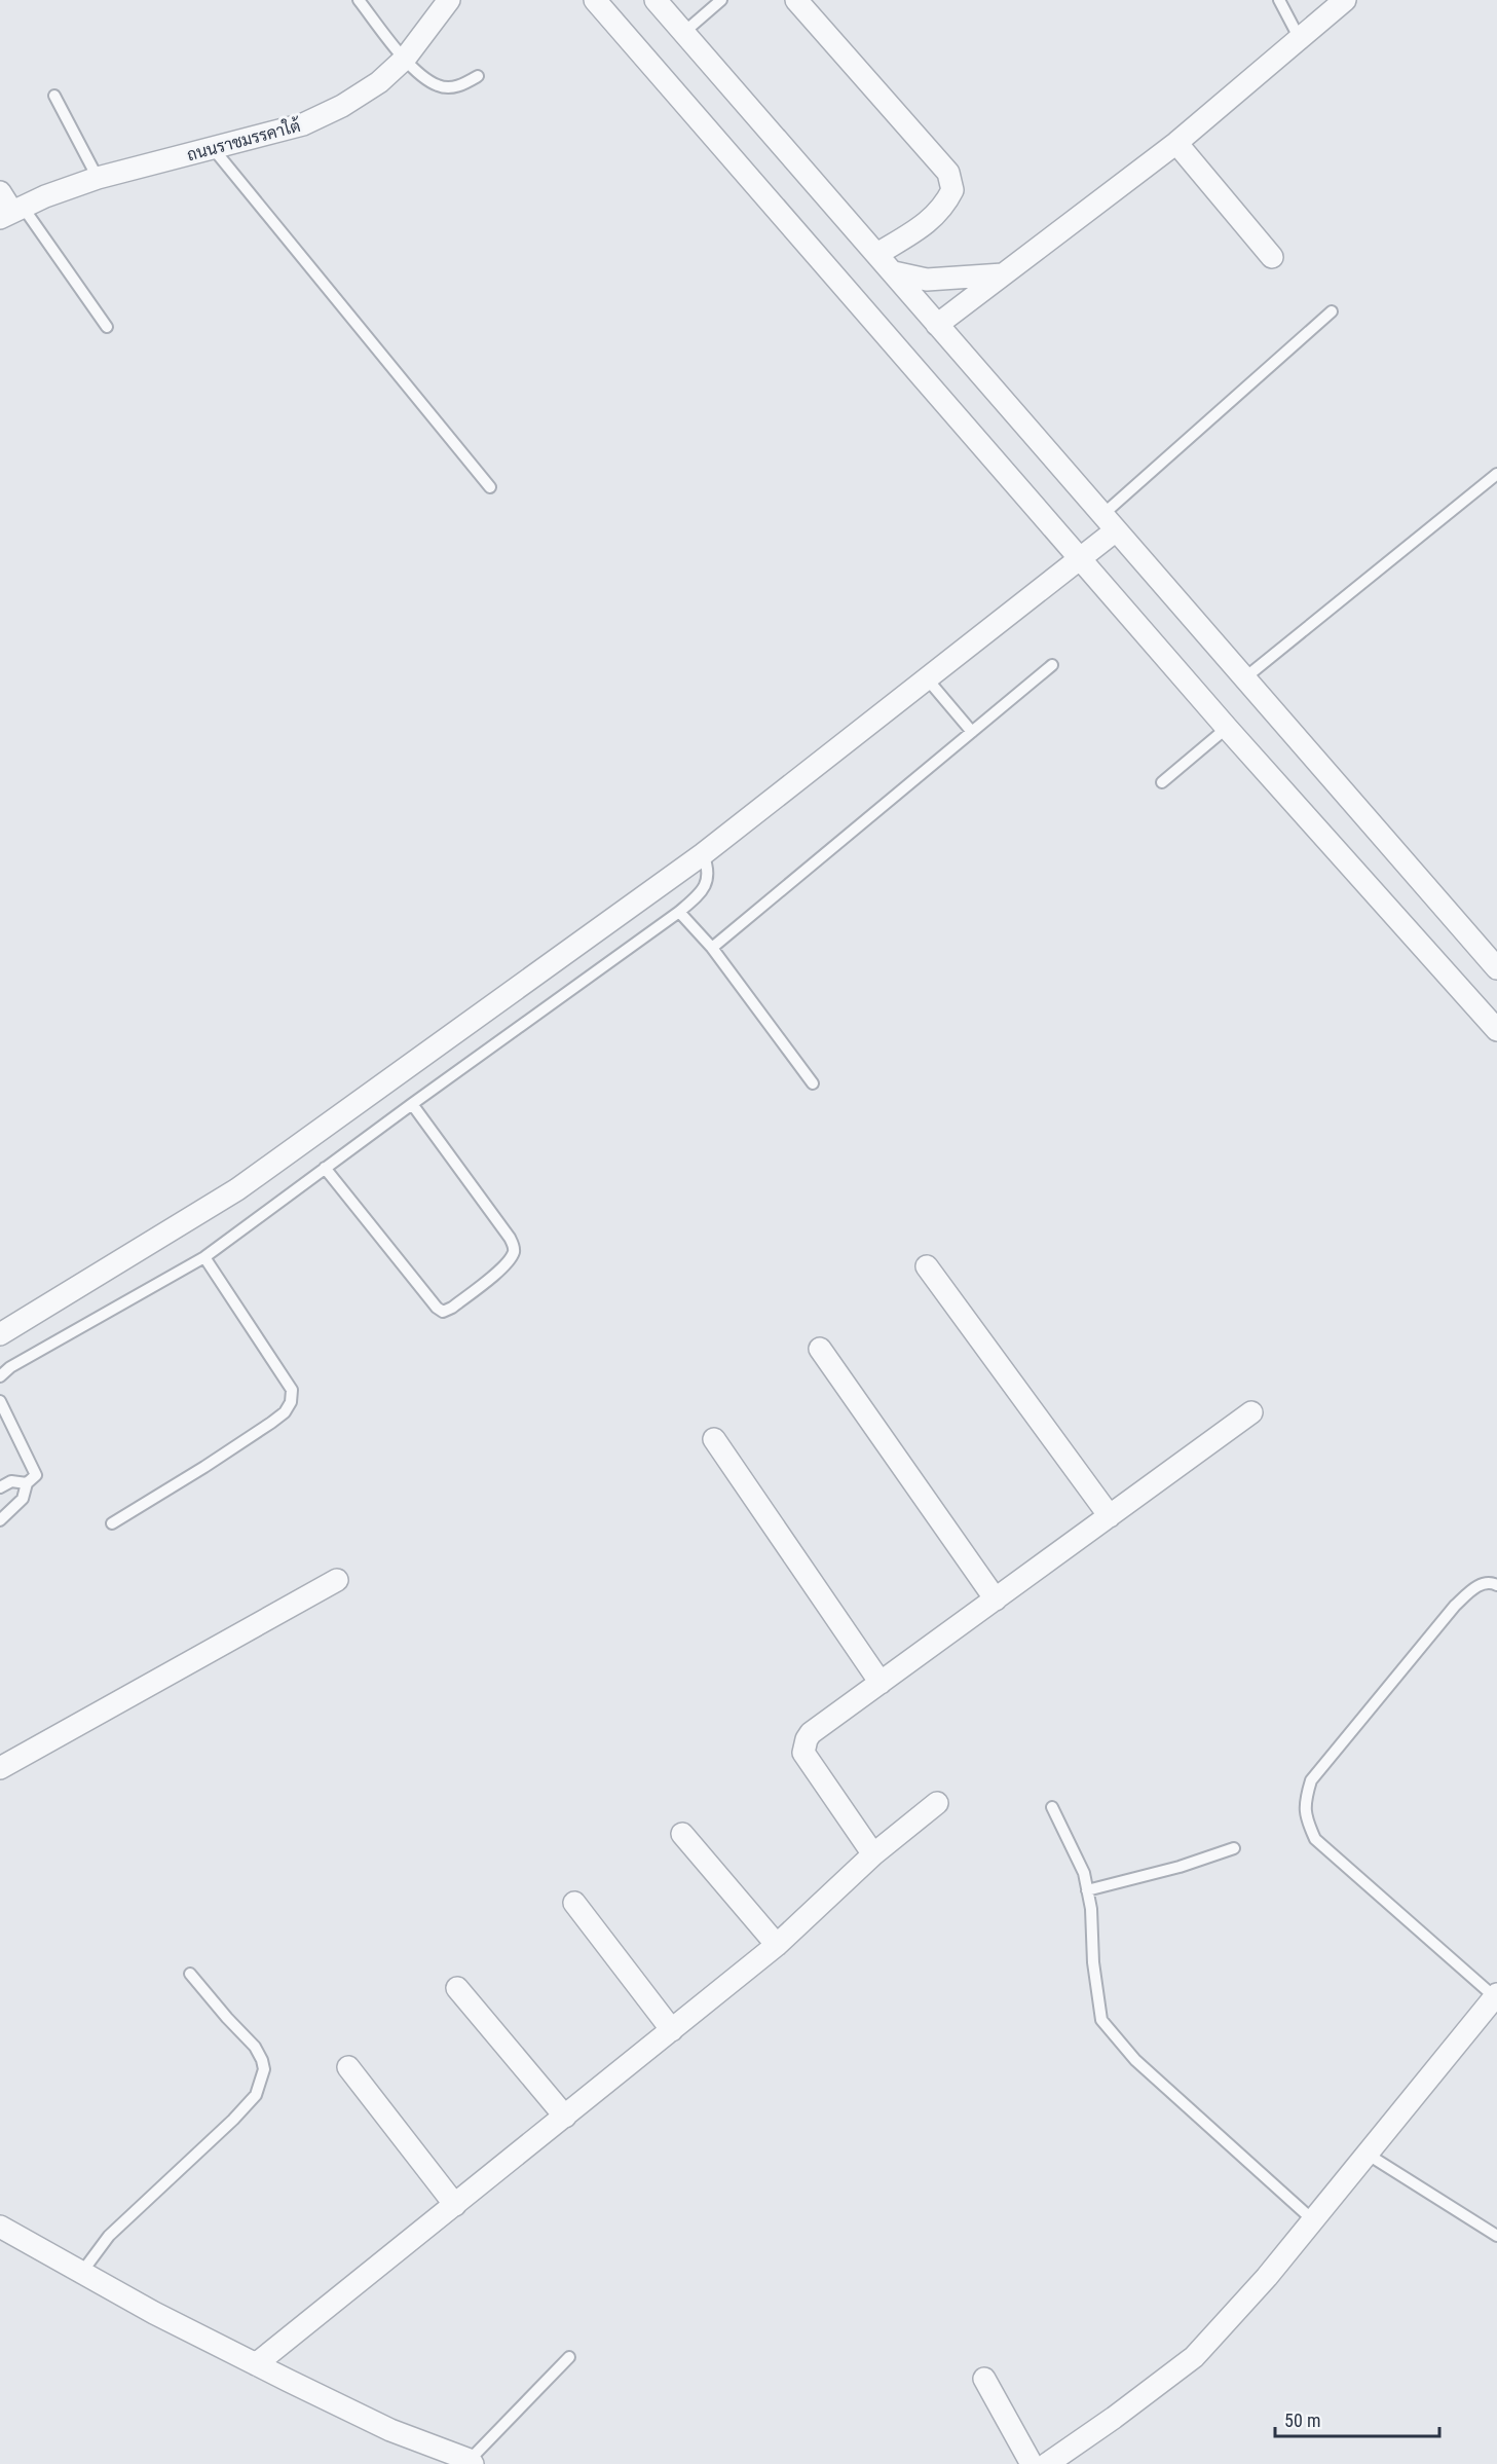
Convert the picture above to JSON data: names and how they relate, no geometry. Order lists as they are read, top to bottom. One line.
{"streets":{"street":["ถนนราชมรรคาใต้"]},"scale_bar":"50 m"}
